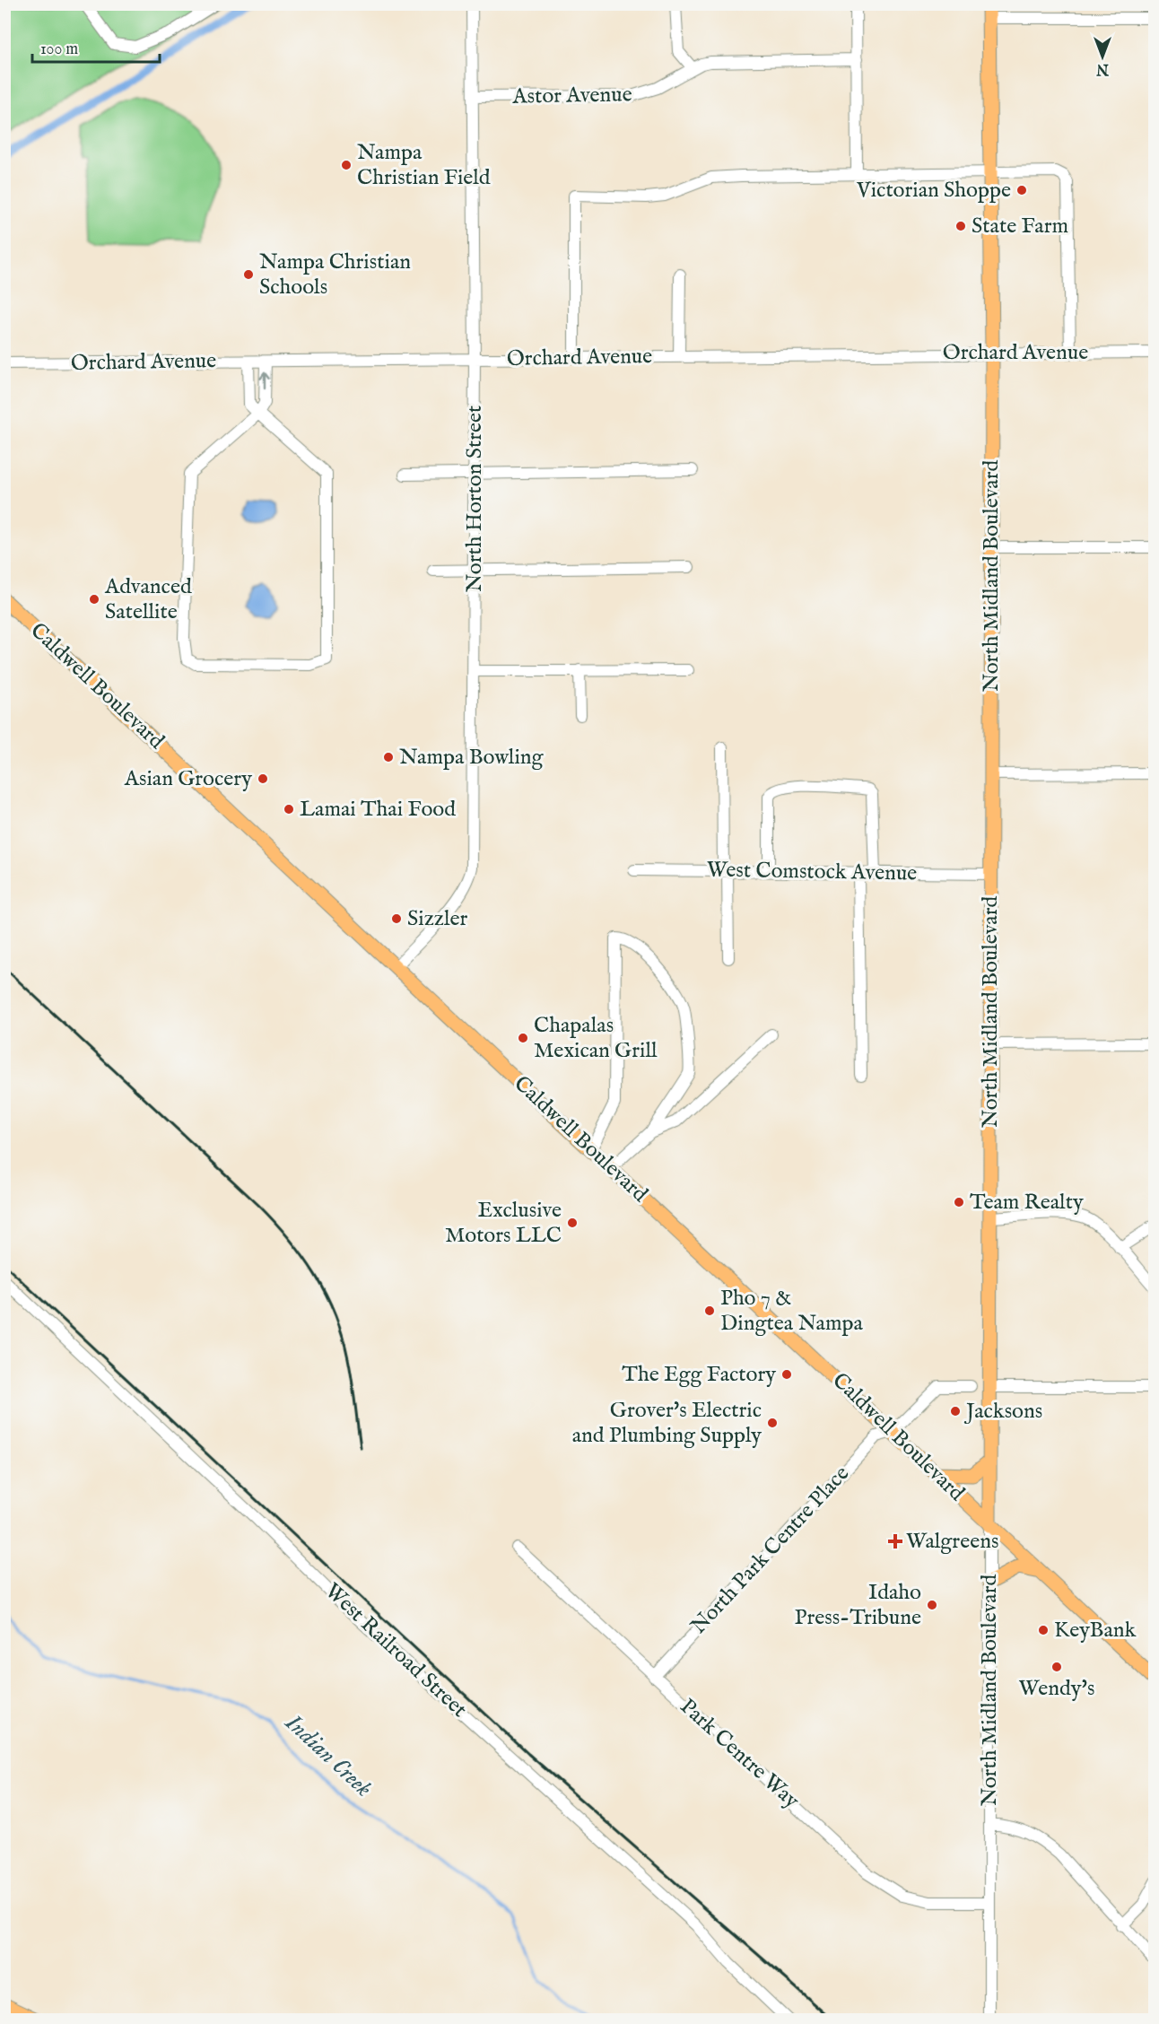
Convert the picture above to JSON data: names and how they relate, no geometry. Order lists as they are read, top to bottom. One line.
{"streets":{"main road":["North Midland Boulevard","Caldwell Boulevard"],"street":["Astor Avenue","Orchard Avenue","North Horton Street","West Comstock Avenue","North Park Centre Place","West Railroad Street","Park Centre Way"]},"crossings":[["Astor Avenue","North Horton Street"],["Orchard Avenue","North Horton Street"],["Orchard Avenue","North Midland Boulevard"],["North Horton Street","Caldwell Boulevard"],["North Midland Boulevard","Caldwell Boulevard"],["North Midland Boulevard","West Comstock Avenue"],["North Midland Boulevard","Park Centre Way"],["Caldwell Boulevard","North Park Centre Place"],["North Park Centre Place","Park Centre Way"]],"water":["Indian Creek"],"places":{"other":["Nampa Christian Field","Victorian Shoppe","State Farm","Nampa Christian Schools","Advanced Satellite","Nampa Bowling","Asian Grocery","Lamai Thai Food","Sizzler","Chapalas Mexican Grill","Team Realty","Exclusive Motors LLC","Pho 7 & Dingtea Nampa","The Egg Factory","Jacksons","Grover's Electric and Plumbing Supply","Idaho Press-Tribune","KeyBank","Wendy's"],"health":["Walgreens"]},"scale_bar":"100 m","north":"bottom"}
